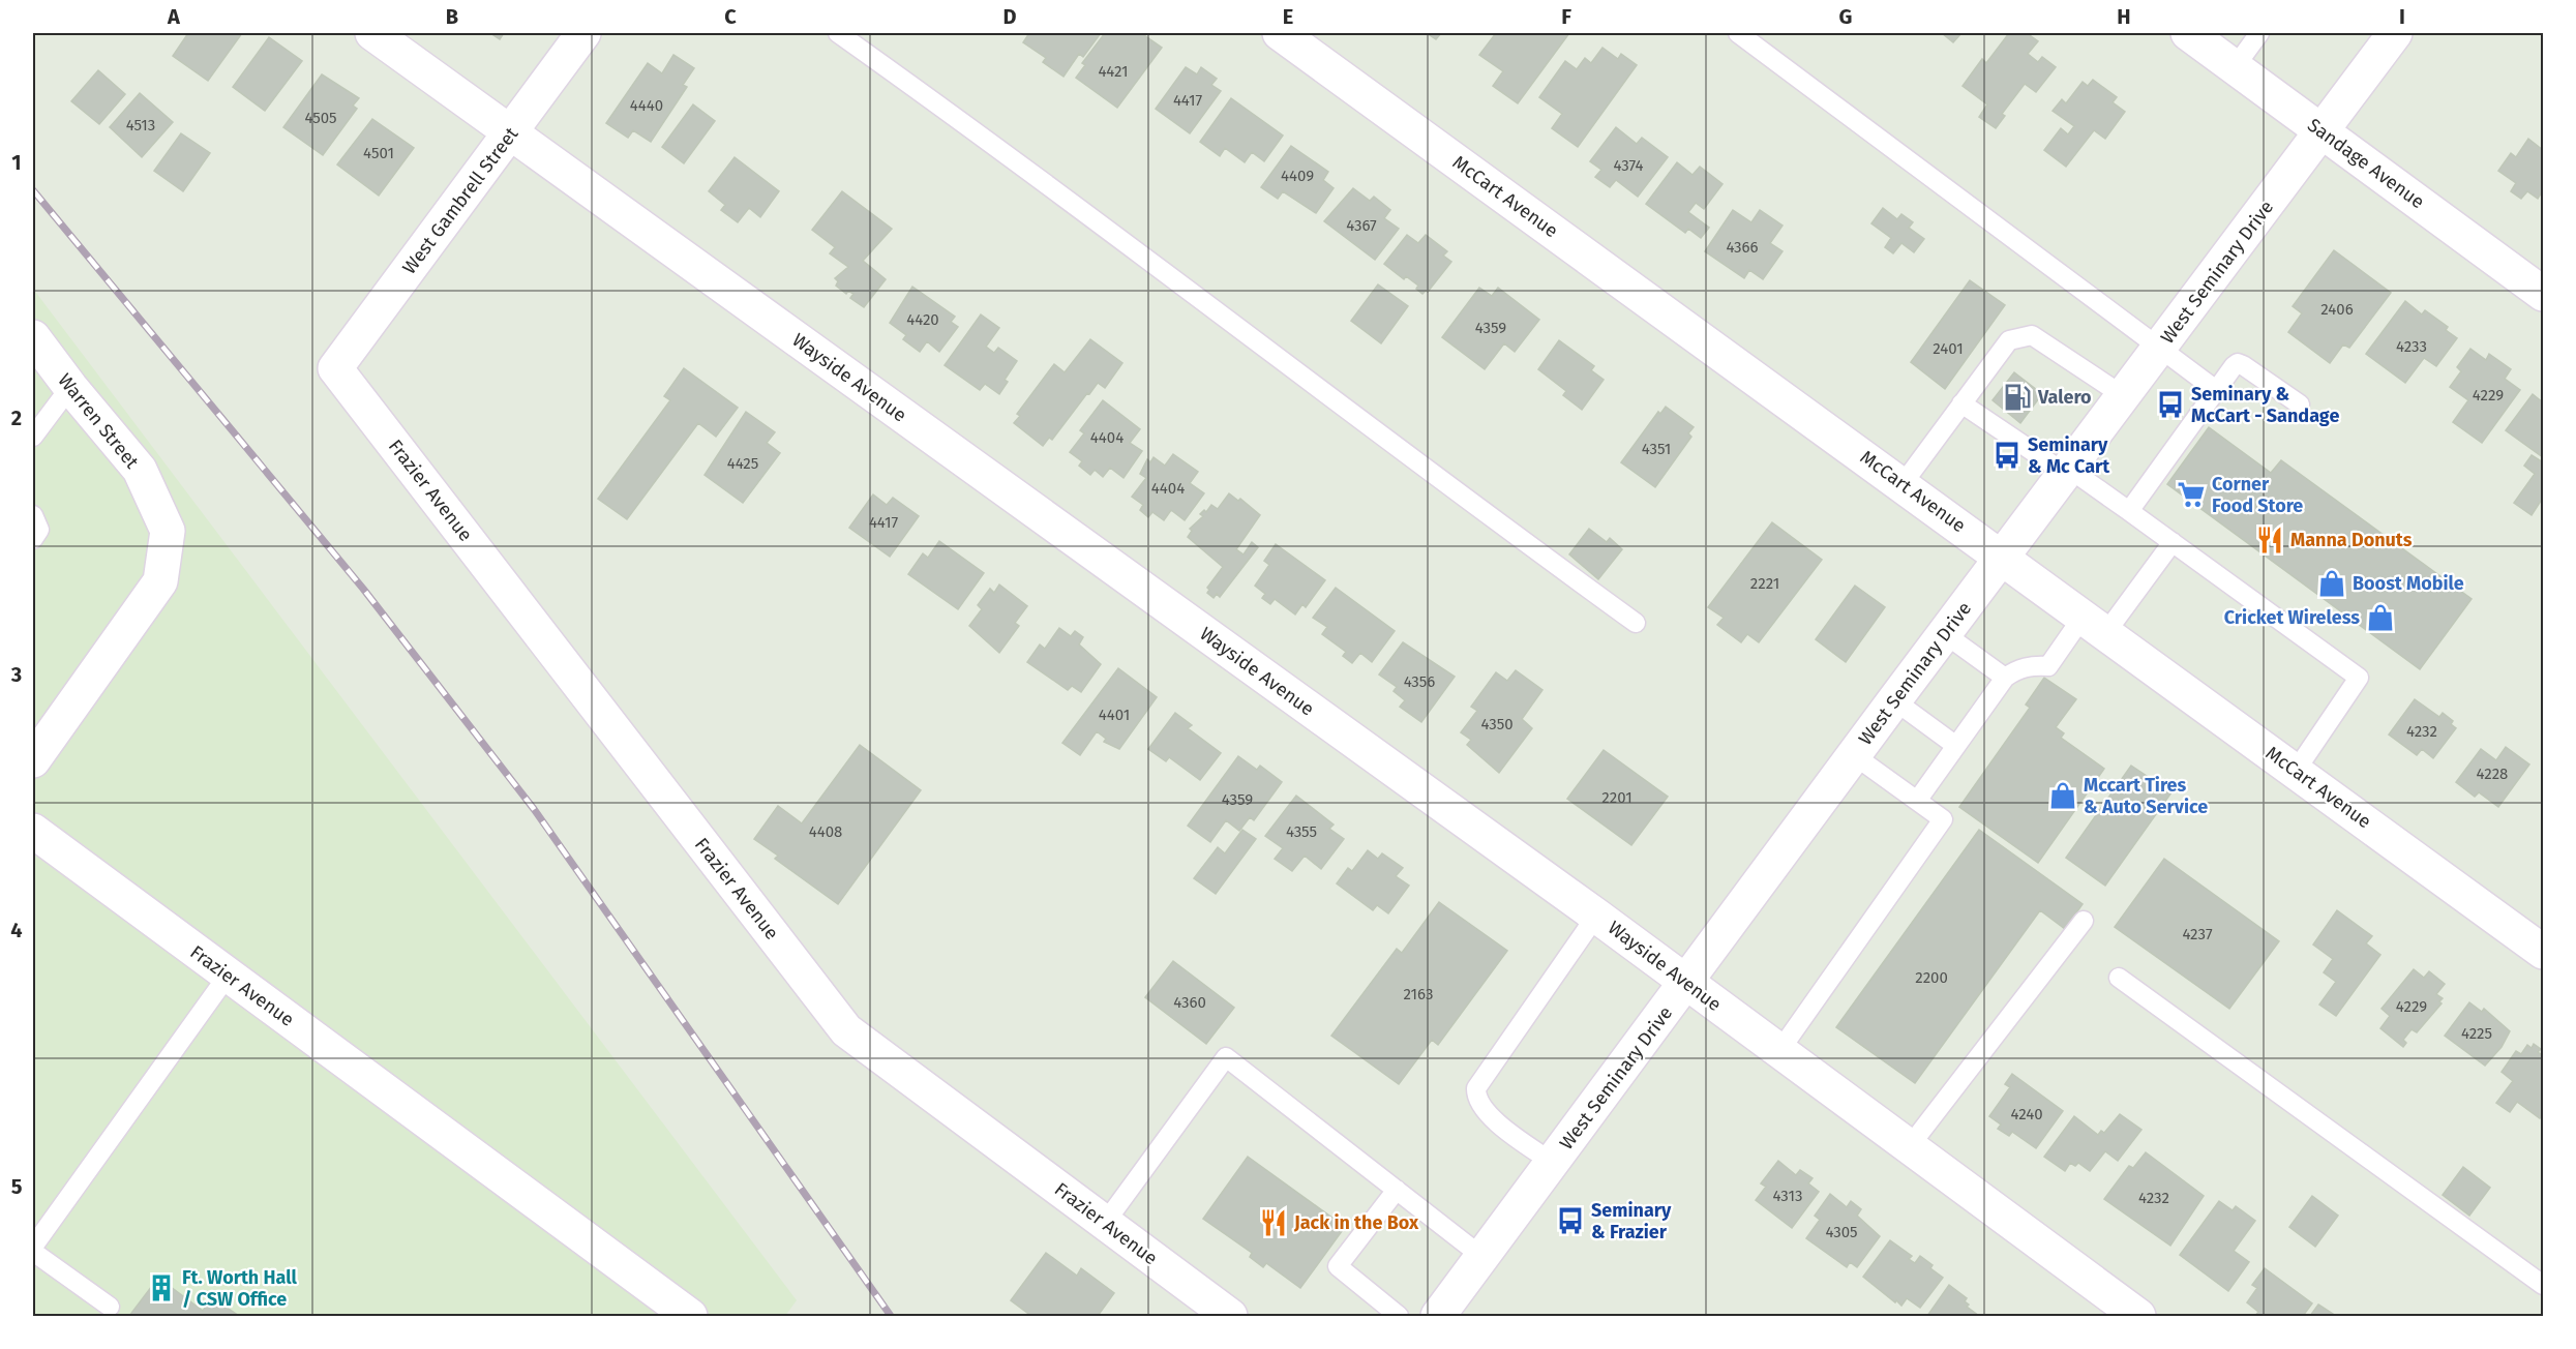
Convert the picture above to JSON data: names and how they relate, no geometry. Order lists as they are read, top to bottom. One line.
{"streets":{"street":["Sandage Avenue","McCart Avenue","West Gambrell Street","West Seminary Drive","Wayside Avenue","Warren Street","Frazier Avenue"]},"crossings":[["Sandage Avenue","West Seminary Drive"],["McCart Avenue","West Seminary Drive"],["West Gambrell Street","Wayside Avenue"],["West Gambrell Street","Frazier Avenue"],["West Seminary Drive","Wayside Avenue"]],"places":{"fuel station":["Valero"],"bus stop":["Seminary & McCart - Sandage","Seminary & Mc Cart","Seminary & Frazier"],"supermarket":["Corner Food Store"],"restaurant":["Manna Donuts","Jack in the Box"],"shop":["Boost Mobile","Cricket Wireless","Mccart Tires & Auto Service"],"building":["Ft. Worth Hall / CSW Office"]},"house_numbers":["4421","4417","4440","4505","4513","4501","4374","4409","4367","4366","2406","4420","4359","4233","2401","4229","4404","4351","4425","4404","4417","2221","4356","4401","4350","4232","4228","2201","4359","4408","4355","4237","2200","2163","4360","4229","4225","4240","4313","4232","4305"],"grid":{"columns":["A","B","C","D","E","F","G","H","I"],"rows":["1","2","3","4","5"]}}
